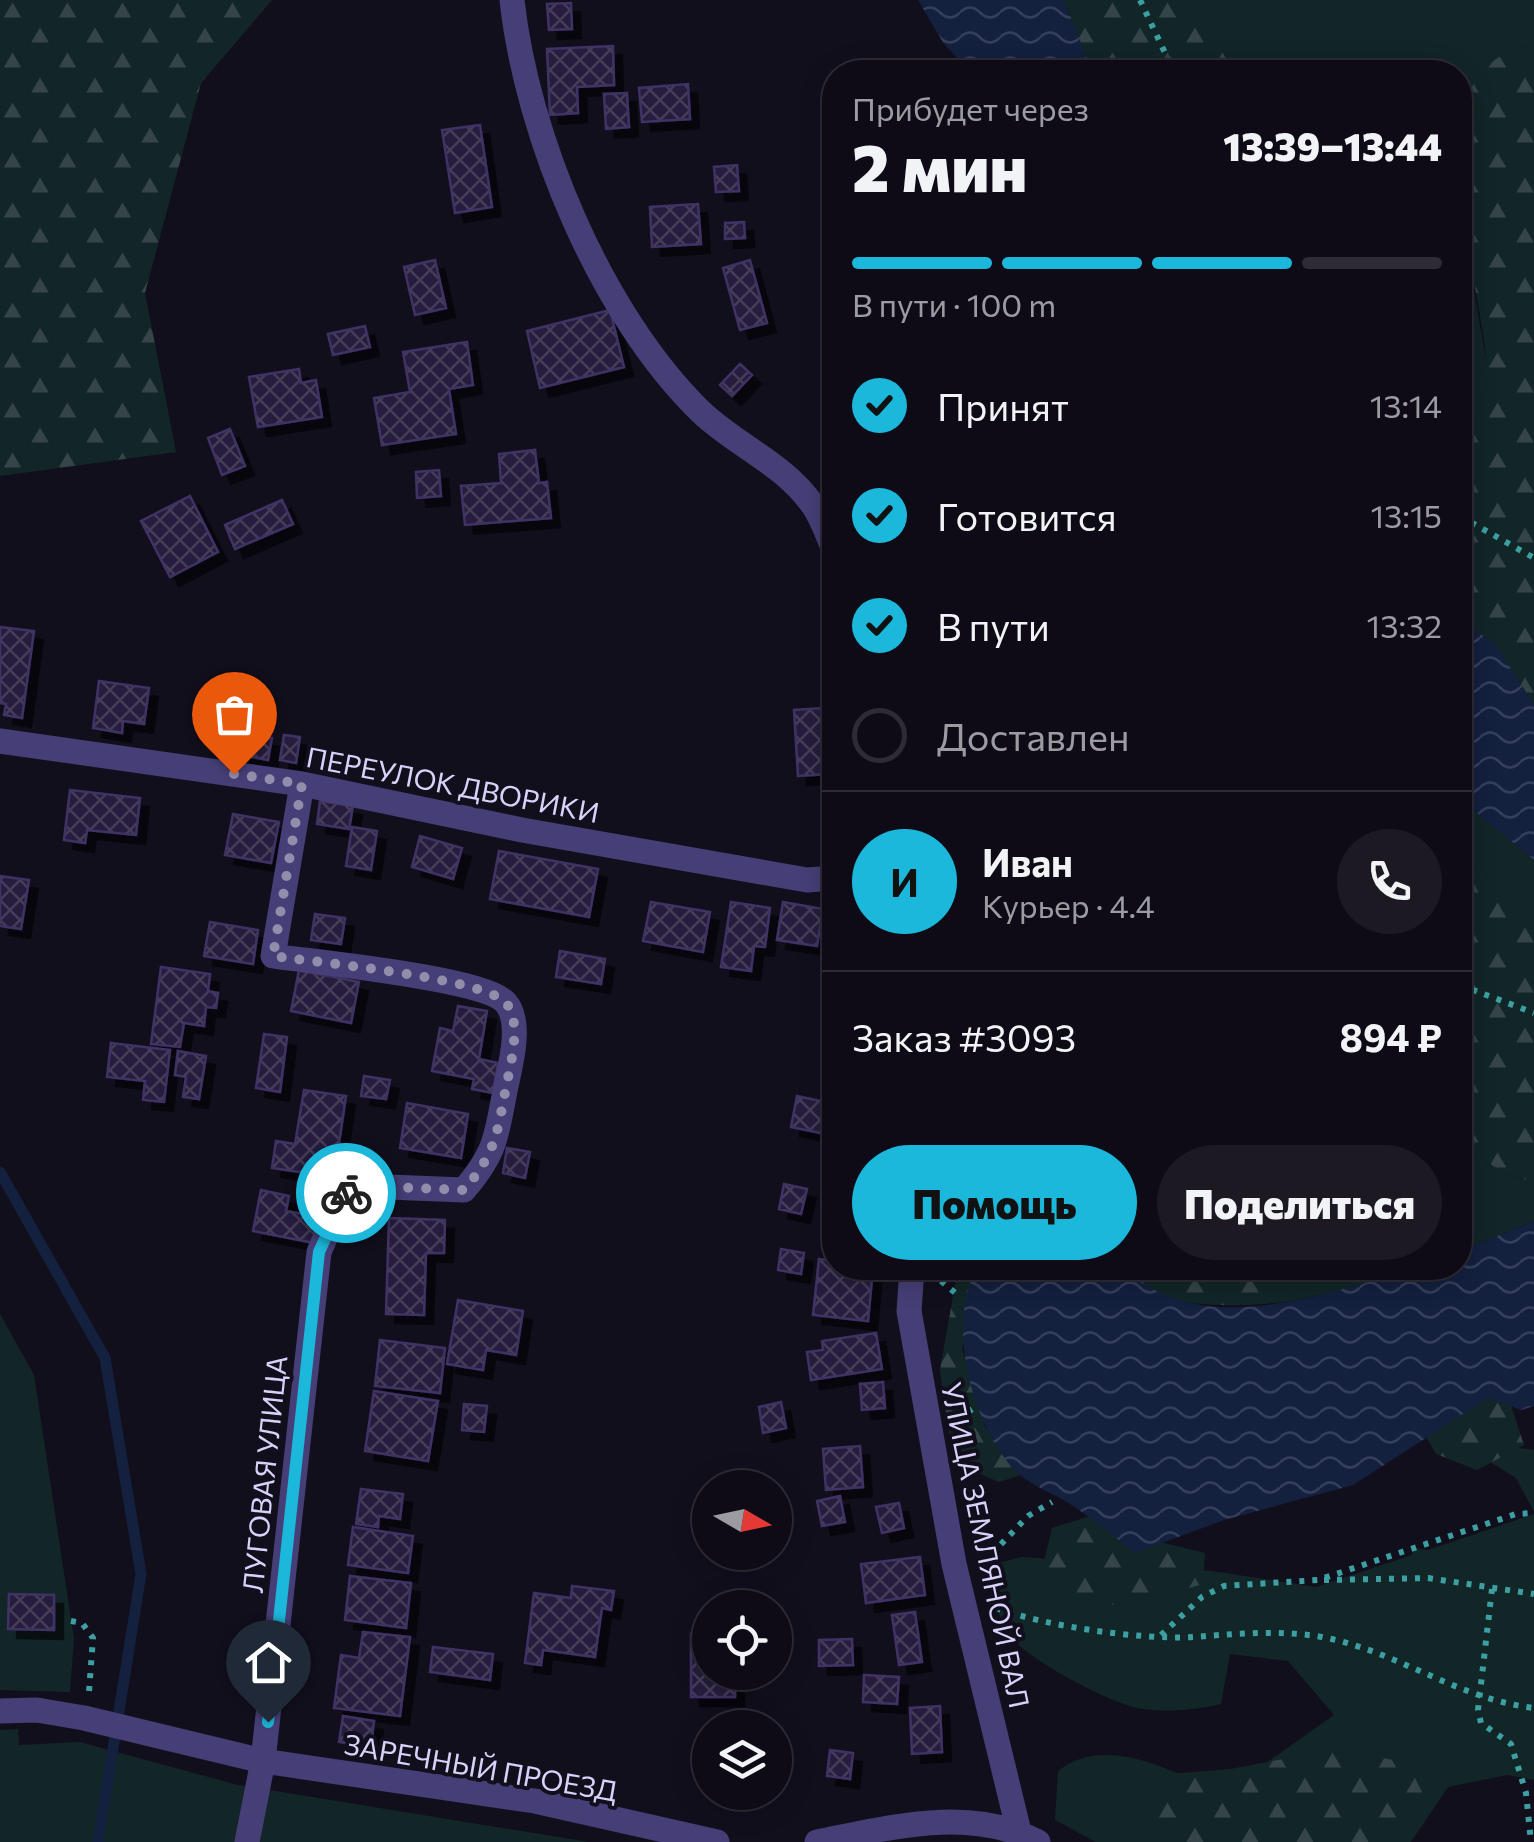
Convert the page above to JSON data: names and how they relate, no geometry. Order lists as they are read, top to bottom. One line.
{"streets":{"street":["ПЕРЕУЛОК ДВОРИКИ","ЛУГОВАЯ УЛИЦА","УЛИЦА ЗЕМЛЯНОЙ ВАЛ","ЗАРЕЧНЫЙ ПРОЕЗД"]},"crossings":[["ПЕРЕУЛОК ДВОРИКИ","ЛУГОВАЯ УЛИЦА"],["ЛУГОВАЯ УЛИЦА","ЗАРЕЧНЫЙ ПРОЕЗД"]],"north":"right","page":{"heading":["2 мин","Прибудет через","13:39–13:44"],"panel":["Иван","Курьер · 4.4","Заказ #3093","894 ₽"],"bar":"В пути · 100 m","list":[["Принят","13:14"],["Готовится","13:15"],["В пути","13:32"],"Доставлен"],"round":"И","buttons":["Помощь","Поделиться"]}}
